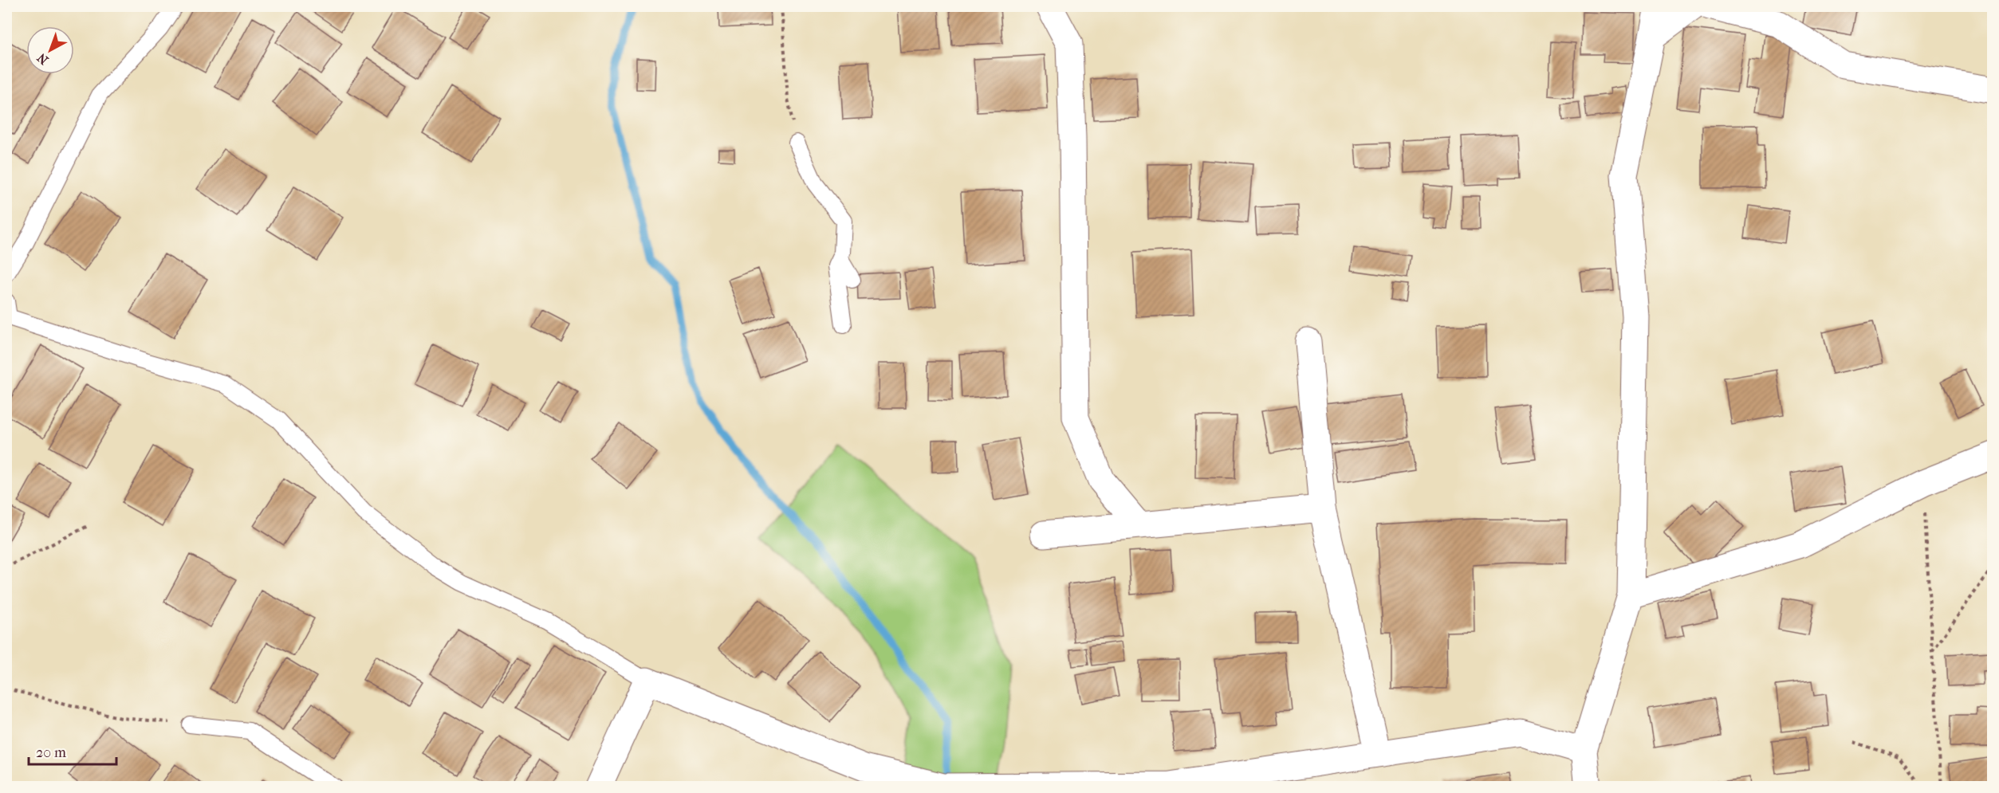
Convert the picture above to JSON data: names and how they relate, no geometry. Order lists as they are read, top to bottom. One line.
{"scale_bar":"20 m","north":"bottom left"}
